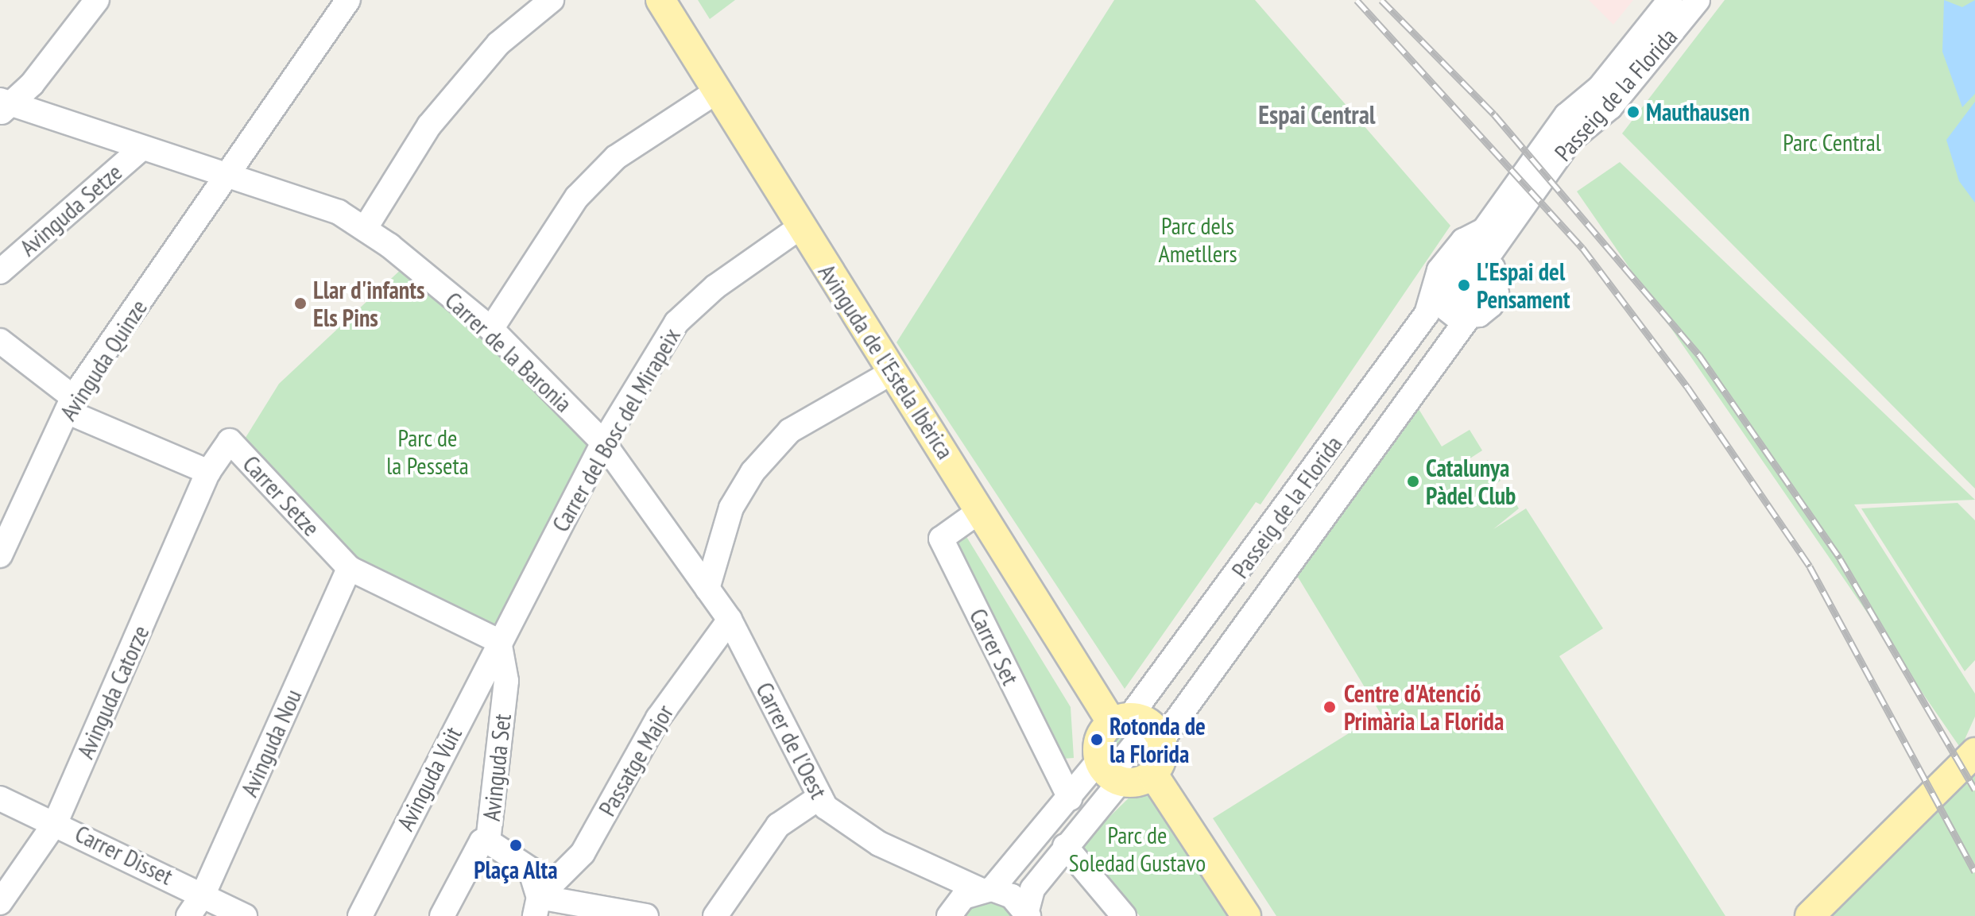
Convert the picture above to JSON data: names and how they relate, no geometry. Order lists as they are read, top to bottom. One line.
{"streets":{"main road":["Avinguda de l'Estela Ibèrica"],"street":["Passeig de la Florida","Avinguda Setze","Carrer de la Baronia","Avinguda Quinze","Carrer del Bosc del Mirapeix","Carrer Setze","Carrer Set","Avinguda Catorze","Carrer de l'Oest","Avinguda Nou","Passatge Major","Avinguda Set","Avinguda Vuit","Carrer Disset"]},"crossings":[["Passeig de la Florida","Avinguda de l'Estela Ibèrica"],["Avinguda Setze","Carrer de la Baronia"],["Carrer de la Baronia","Avinguda Quinze"],["Carrer de la Baronia","Carrer del Bosc del Mirapeix"],["Carrer de la Baronia","Carrer de l'Oest"],["Carrer de la Baronia","Passatge Major"],["Avinguda Quinze","Carrer Setze"],["Avinguda de l'Estela Ibèrica","Carrer del Bosc del Mirapeix"],["Avinguda de l'Estela Ibèrica","Carrer Set"],["Carrer del Bosc del Mirapeix","Carrer Setze"],["Carrer del Bosc del Mirapeix","Avinguda Set"],["Carrer del Bosc del Mirapeix","Avinguda Vuit"],["Carrer Setze","Avinguda Catorze"],["Carrer Setze","Avinguda Nou"],["Carrer Setze","Avinguda Set"],["Carrer Setze","Avinguda Vuit"],["Avinguda Catorze","Carrer Disset"],["Carrer de l'Oest","Passatge Major"],["Avinguda Nou","Carrer Disset"],["Avinguda Set","Avinguda Vuit"]],"districts":["Espai Central"],"parks":["Parc Central","Parc dels Ametllers","Parc de la Pesseta","Parc de Soledad Gustavo"],"places":["Mauthausen","L'Espai del Pensament","Llar d'infants Els Pins","Catalunya Pàdel Club","Centre d'Atenció Primària La Florida","Rotonda de la Florida","Plaça Alta"]}
